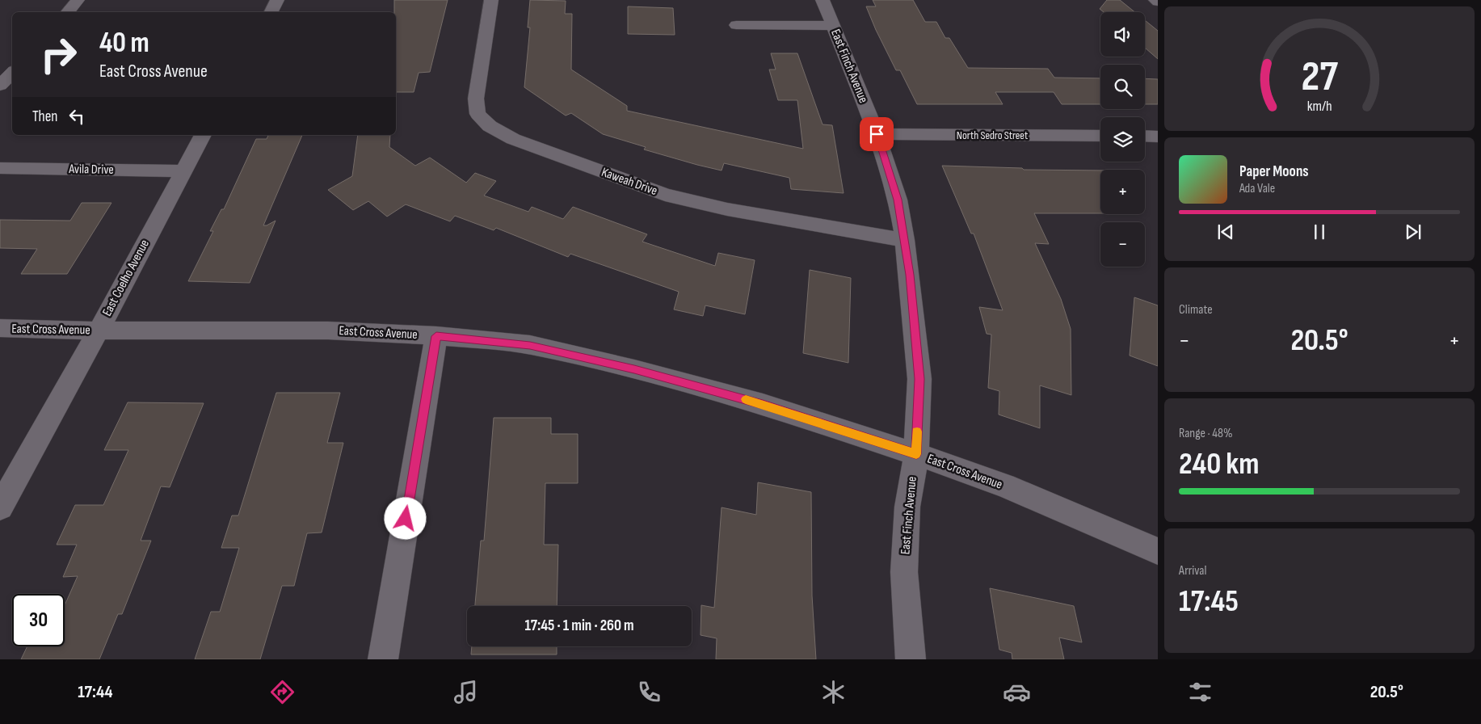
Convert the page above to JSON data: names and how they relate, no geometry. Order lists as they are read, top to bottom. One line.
{"streets":{"street":["East Finch Avenue","North Sedro Street","Avila Drive","Kaweah Drive","East Coelho Avenue","East Cross Avenue"]},"crossings":[["East Finch Avenue","North Sedro Street"],["East Finch Avenue","Kaweah Drive"],["East Finch Avenue","East Cross Avenue"],["Avila Drive","East Coelho Avenue"],["East Coelho Avenue","East Cross Avenue"]],"page":{"map_buttons":["+","−"],"turn":["40 m","East Cross Avenue"],"then":"Then","song":["Paper Moons","Ada Vale"],"tile":["Climate",["Range · 48%","240 km"],["Arrival","17:45"]],"heat":["−","20.5°","+"],"limit":"30","trip":"17:45 · 1 min · 260 m","tabs":["17:44","20.5°"],"gauge":["27","km/h"]}}
